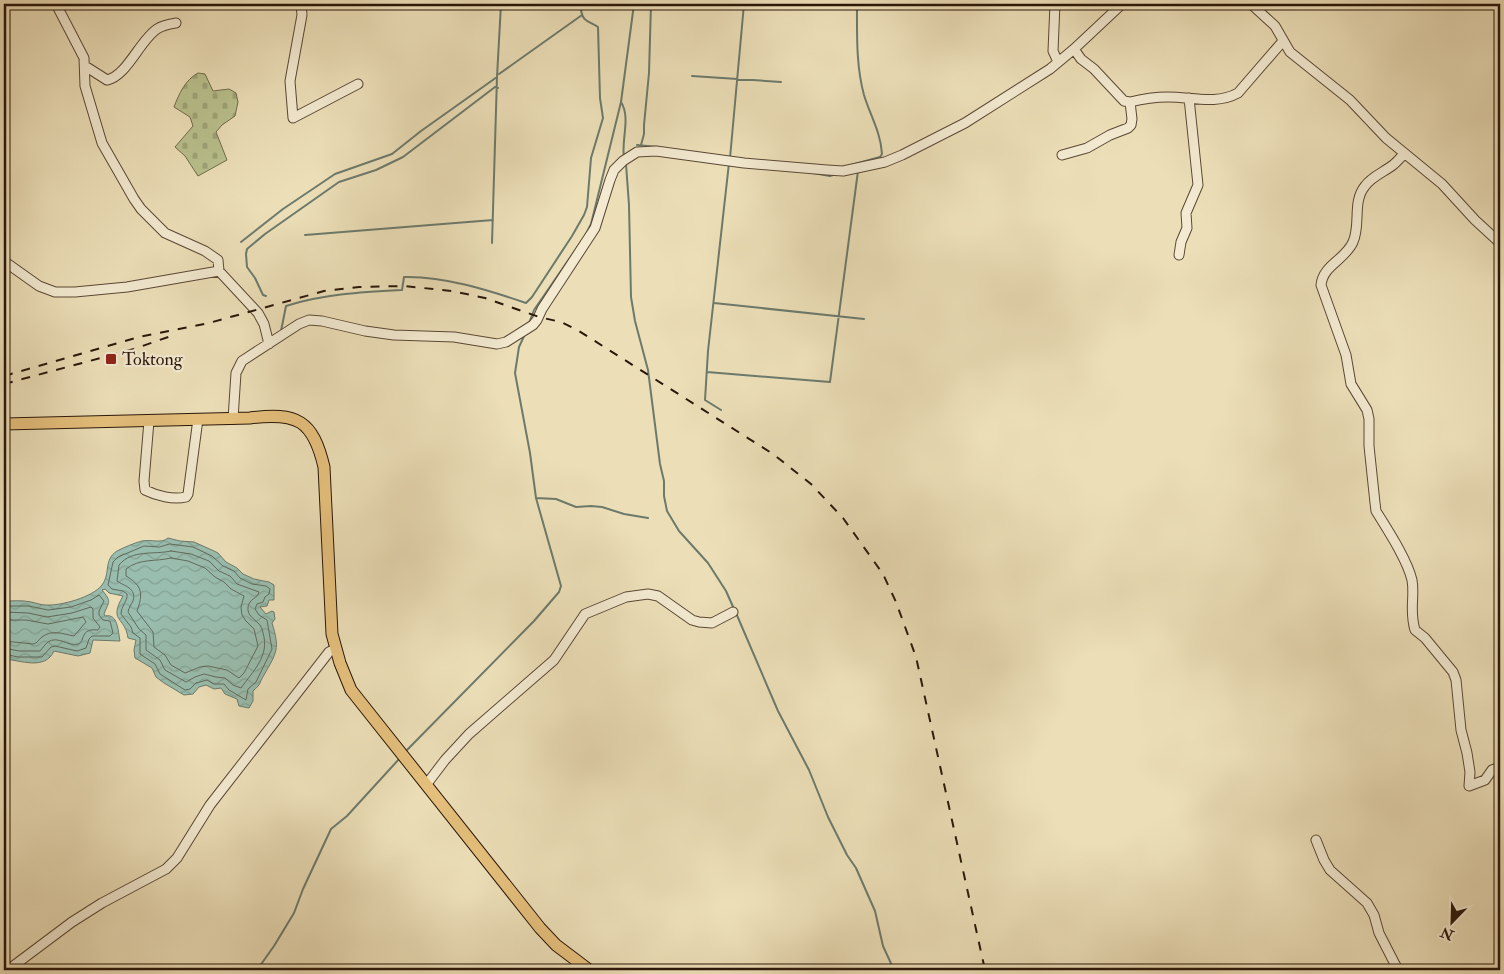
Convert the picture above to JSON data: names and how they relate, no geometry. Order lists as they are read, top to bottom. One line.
{"places":{"transit":["Toktong"]},"north":"bottom left"}
